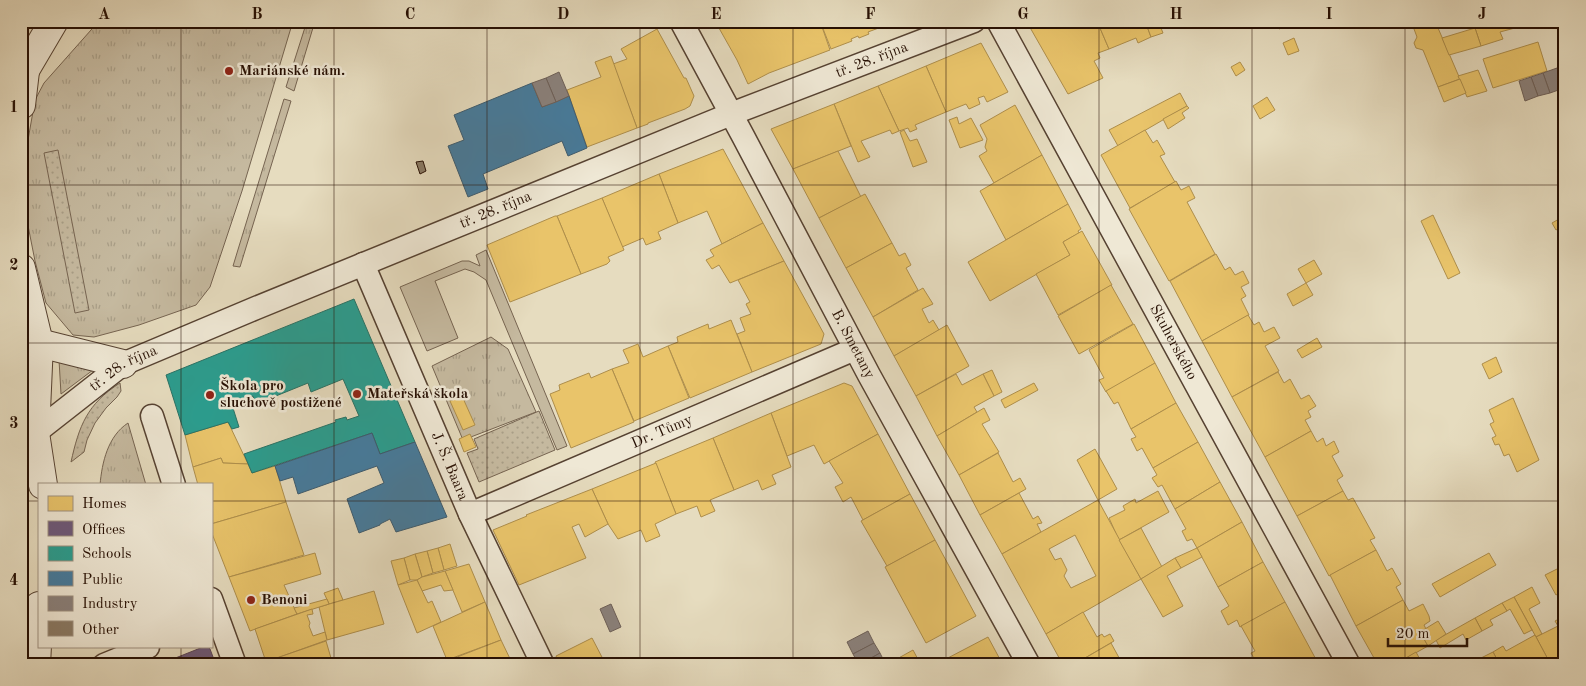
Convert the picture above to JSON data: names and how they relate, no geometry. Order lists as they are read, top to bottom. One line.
{"streets":{"street":["tř. 28. října","Skuherského","B. Smetany","Dr. Tůmy","J. Š. Baara"]},"crossings":[["tř. 28. října","B. Smetany"],["tř. 28. října","J. Š. Baara"],["B. Smetany","Dr. Tůmy"],["Dr. Tůmy","J. Š. Baara"]],"places":["Mariánské nám.","Mateřská škola","Škola pro sluchově postižené","Benoni"],"legend":["Homes","Offices","Schools","Public","Industry","Other"],"scale_bar":"20 m","grid":{"columns":["A","B","C","D","E","F","G","H","I","J"],"rows":["1","2","3","4"]}}
